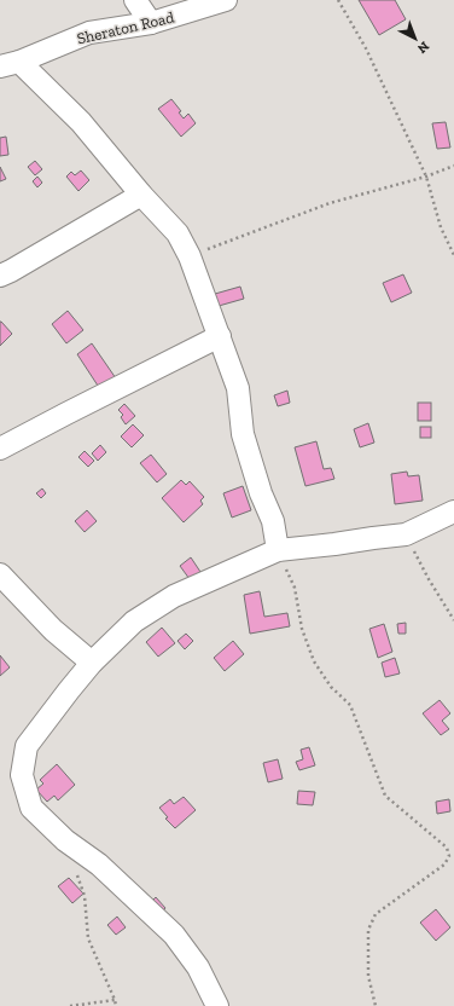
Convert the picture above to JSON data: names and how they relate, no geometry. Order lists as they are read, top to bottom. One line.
{"streets":{"street":["Sheraton Road"]},"north":"bottom right"}
